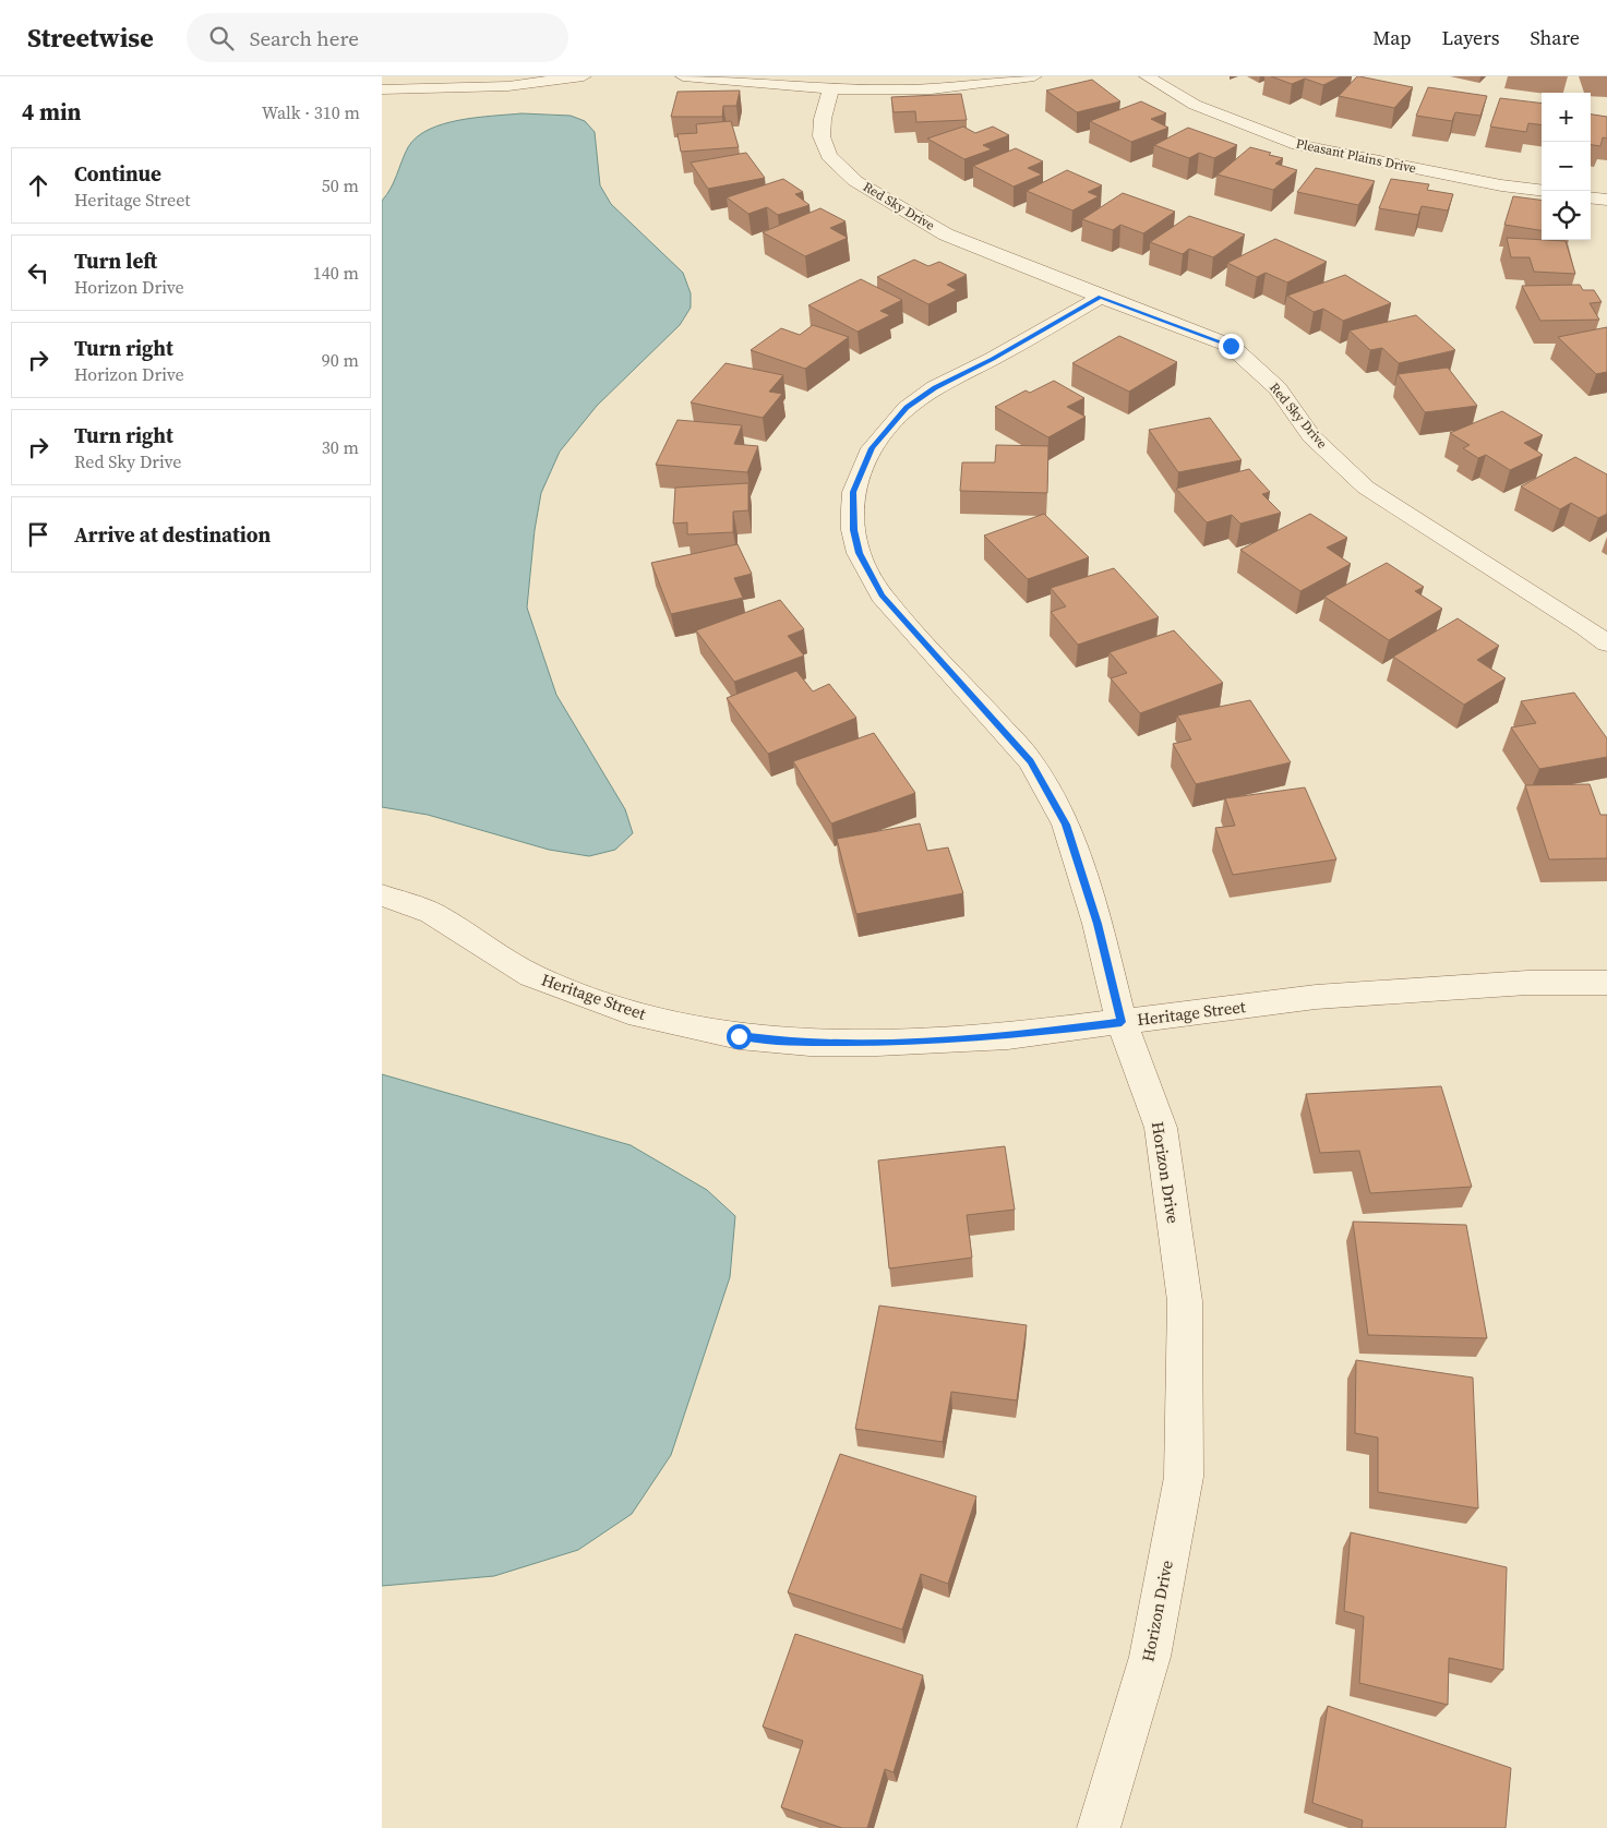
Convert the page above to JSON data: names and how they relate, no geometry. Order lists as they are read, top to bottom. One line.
{"streets":{"street":["Pleasant Plains Drive","Red Sky Drive","Heritage Street","Horizon Drive"]},"crossings":[["Red Sky Drive","Horizon Drive"],["Heritage Street","Horizon Drive"]],"page":{"header":"Streetwise","search":"Search here","nav":["Map","Layers","Share"],"heading":["4 min","Walk · 310 m"],"map_buttons":["+","−"],"list":[["Continue","Heritage Street","50 m"],["Turn left","Horizon Drive","140 m"],["Turn right","Horizon Drive","90 m"],["Turn right","Red Sky Drive","30 m"],"Arrive at destination"]}}
